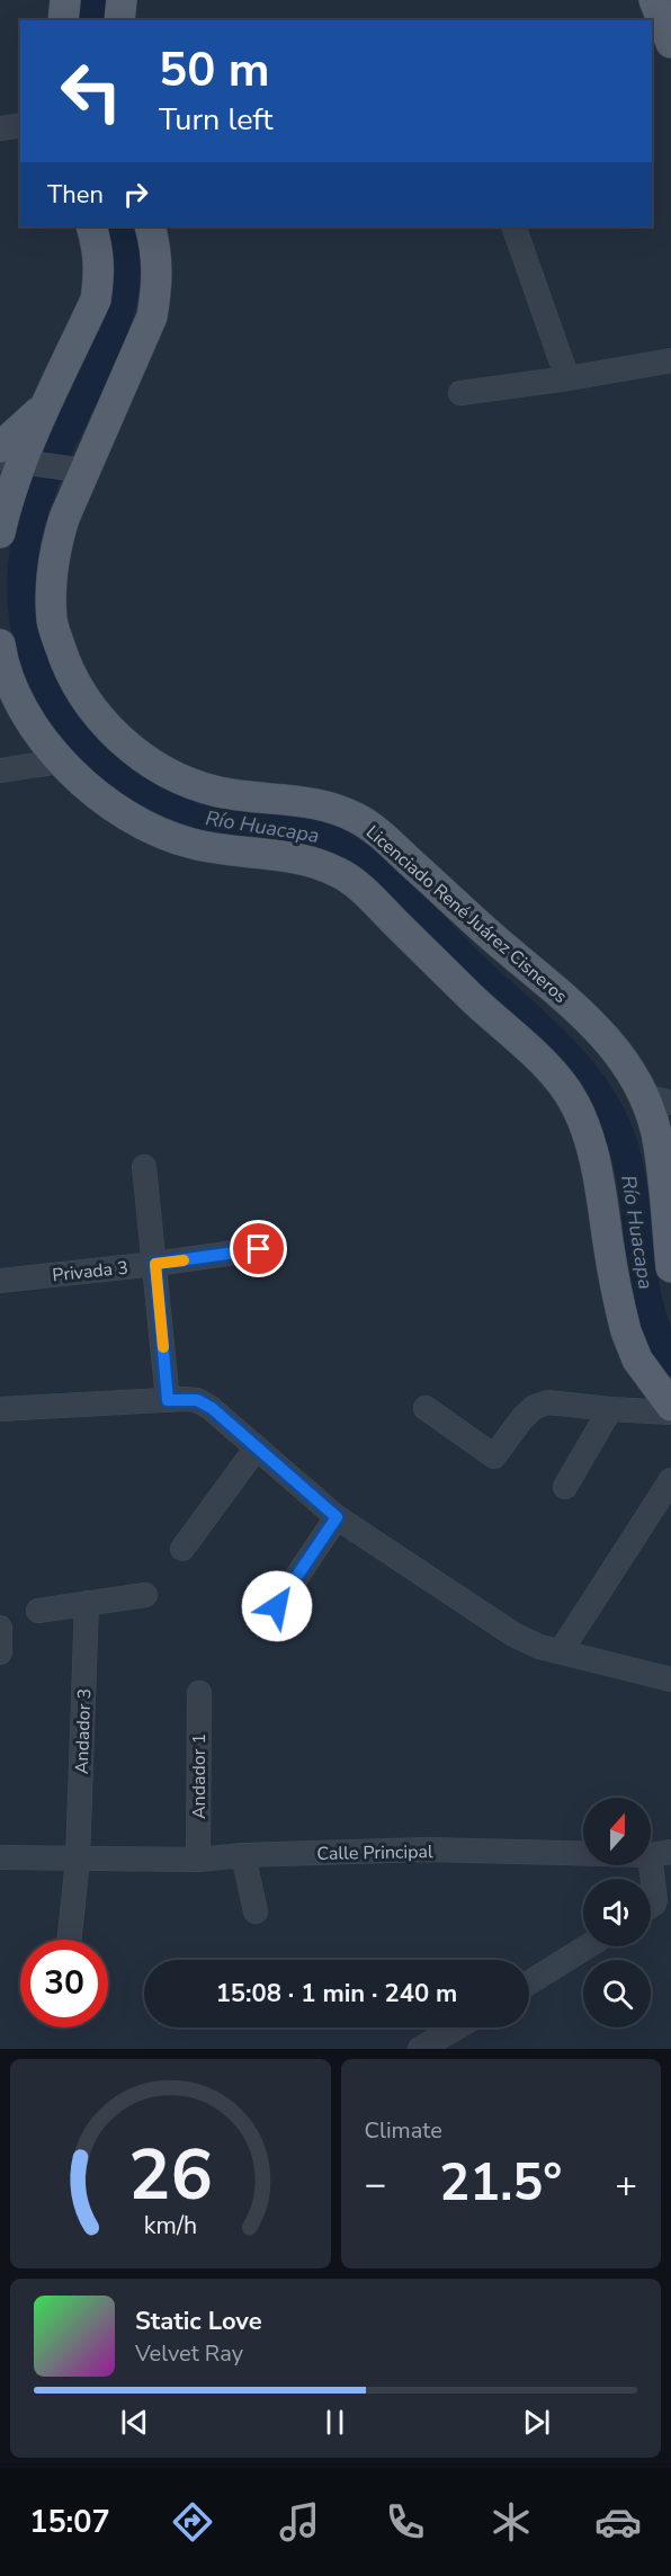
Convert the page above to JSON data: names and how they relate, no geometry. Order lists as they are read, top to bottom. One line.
{"streets":{"main road":["Licenciado René Juárez Cisneros"],"street":["Privada 3","Andador 3","Andador 1","Calle Principal"]},"crossings":[["Andador 3","Calle Principal"],["Andador 1","Calle Principal"]],"water":["Río Huacapa"],"north":"top","page":{"turn":["50 m","Turn left"],"then":"Then","limit":"30","trip":"15:08 · 1 min · 240 m","tile":"Climate","heat":["−","21.5°","+"],"song":["Static Love","Velvet Ray"],"tabs":"15:07","gauge":["26","km/h"]}}
